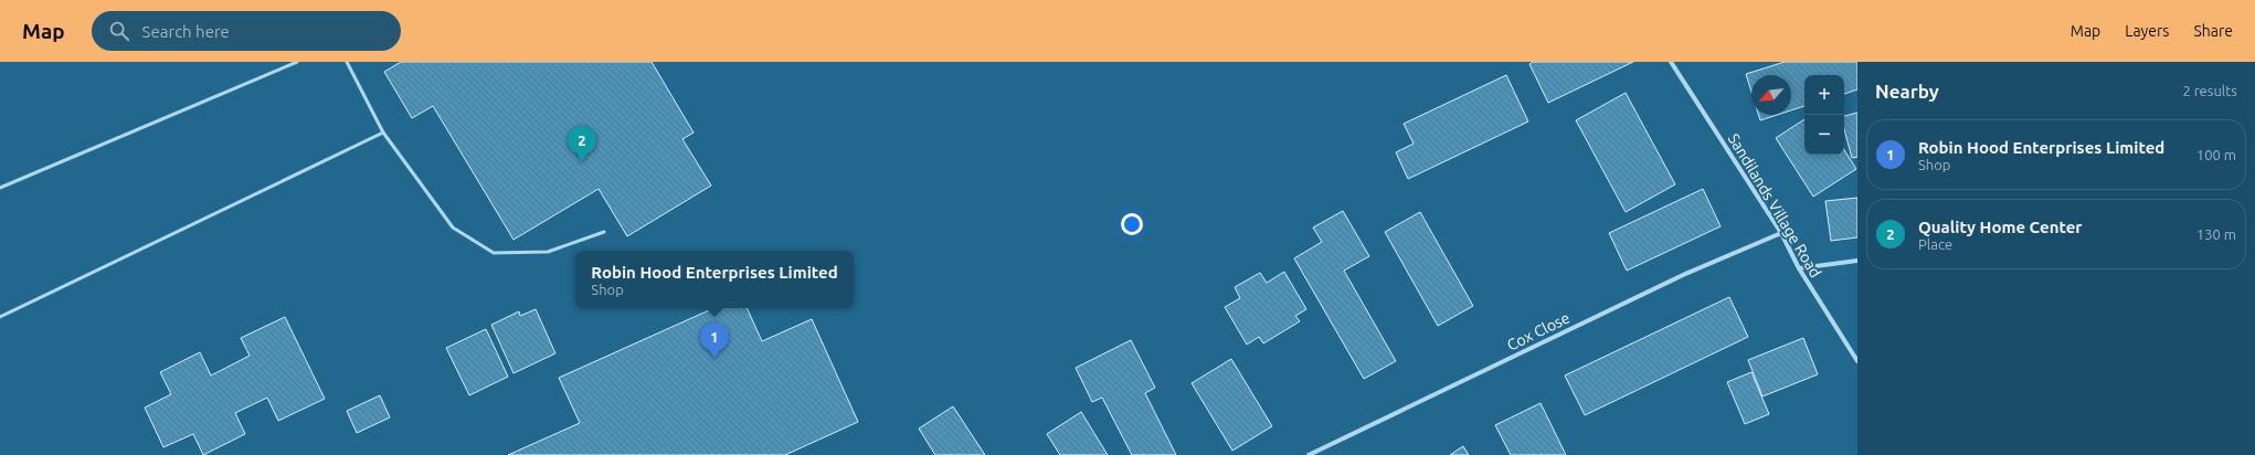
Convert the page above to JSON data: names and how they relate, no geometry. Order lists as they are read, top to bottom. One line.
{"streets":{"street":["Sandilands Village Road","Cox Close"]},"crossings":[["Sandilands Village Road","Cox Close"]],"north":"bottom left","page":{"header":"Map","search":"Search here","nav":["Map","Layers","Share"],"heading":["Nearby","2 results"],"map_buttons":["+","−"],"list":[{"mark":"1","name":"Robin Hood Enterprises Limited","note":"Shop","value":"100 m"},{"mark":"2","name":"Quality Home Center","note":"Place","value":"130 m"}],"pins":["2","1"],"popup":["Robin Hood Enterprises Limited","Shop"]}}
